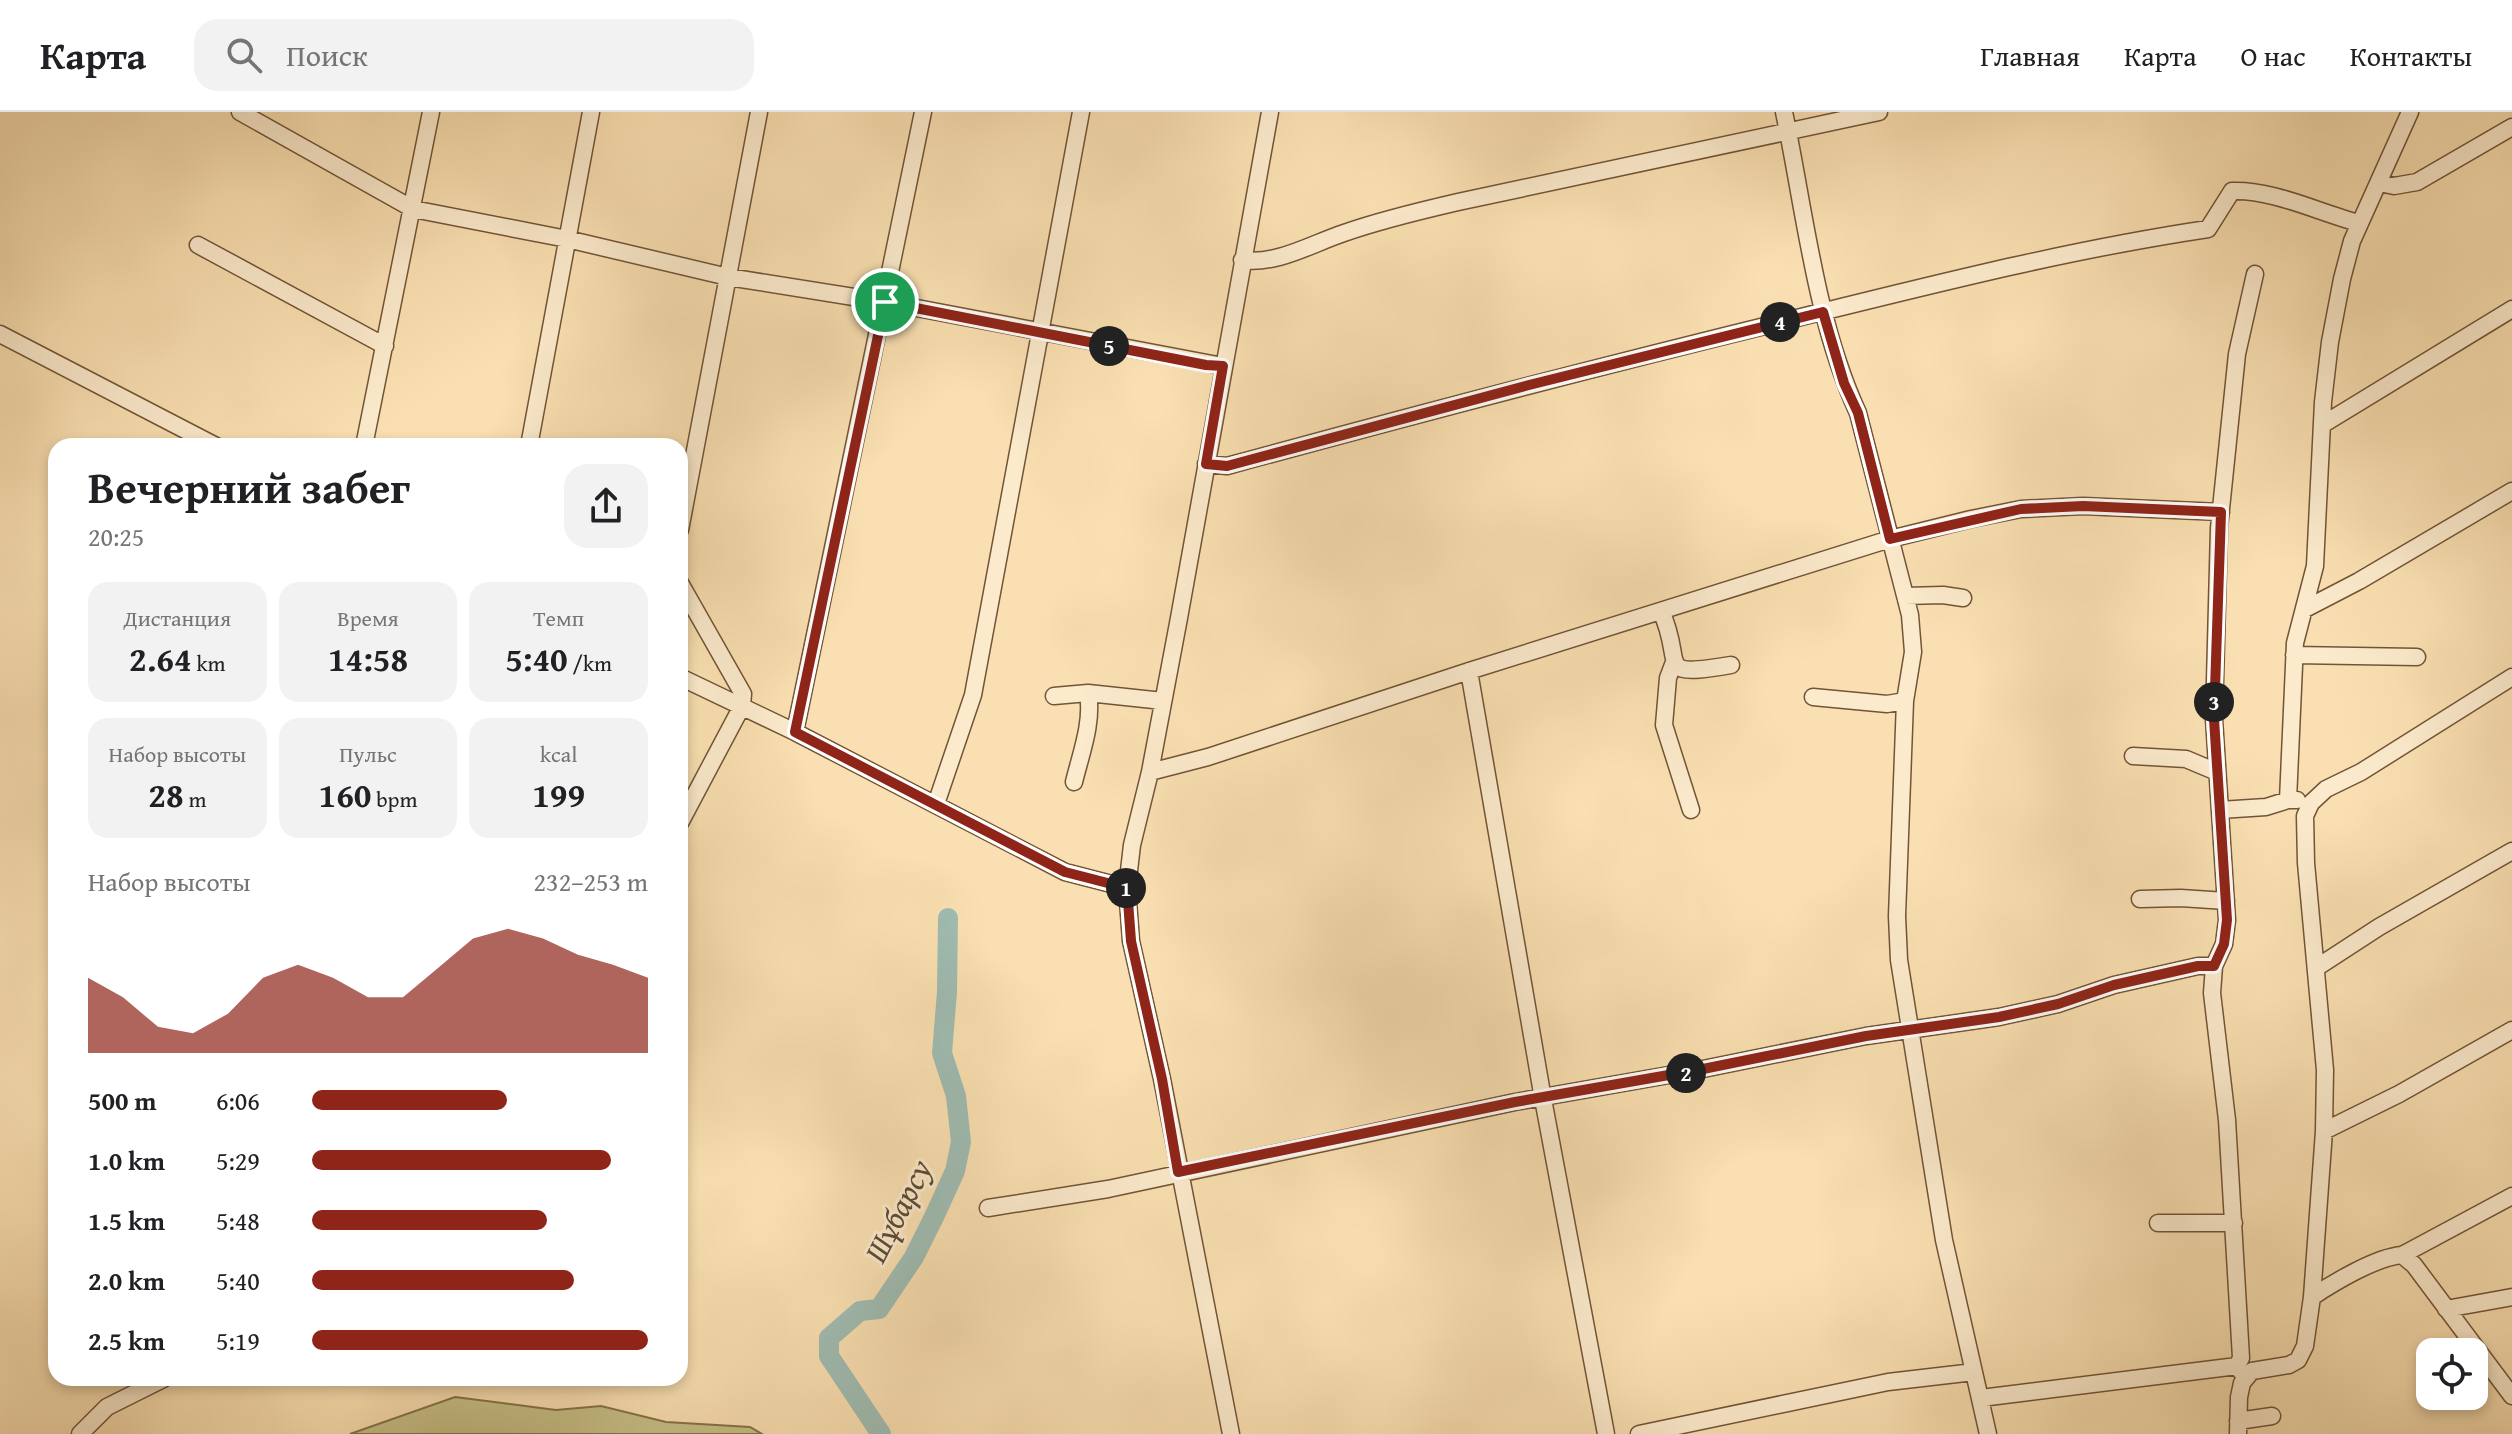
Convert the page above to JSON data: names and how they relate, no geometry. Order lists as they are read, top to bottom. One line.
{"water":["Шұбарсу"],"page":{"header":"Карта","search":"Поиск","nav":["Главная","Карта","О нас","Контакты"],"pins":["4","5","3","1","2"],"heading":["Вечерний забег","20:25"],"stats":[["Дистанция","2.64 km"],["Время","14:58"],["Темп","5:40 /km"],["Набор высоты","28 m"],["Пульс","160 bpm"],["kcal","199"]],"chart":["Набор высоты","232–253 m"],"list":[{"name":"500 m","note":"6:06"},{"name":"1.0 km","note":"5:29"},{"name":"1.5 km","note":"5:48"},{"name":"2.0 km","note":"5:40"},{"name":"2.5 km","note":"5:19"}]}}
